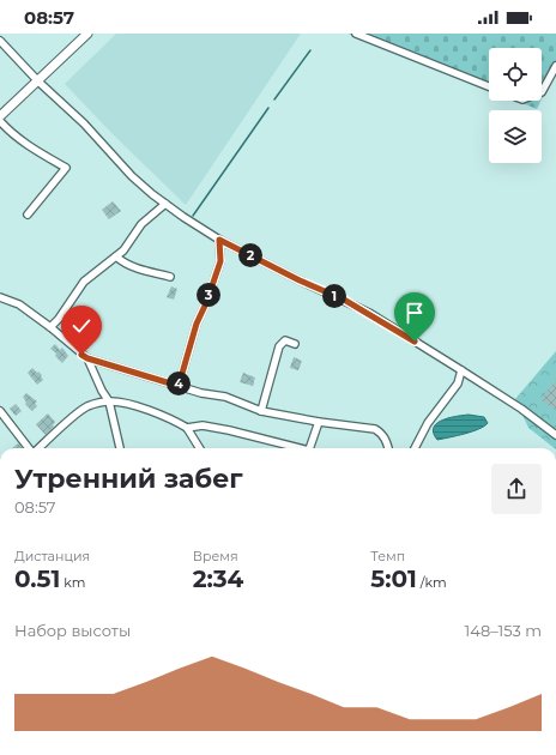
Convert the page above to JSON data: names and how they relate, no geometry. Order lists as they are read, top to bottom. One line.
{"page":{"status":"08:57","pins":["2","3","1","4"],"heading":["Утренний забег","08:57"],"stats":[["Дистанция","0.51 km"],["Время","2:34"],["Темп","5:01 /km"]],"chart":["Набор высоты","148–153 m"]}}
